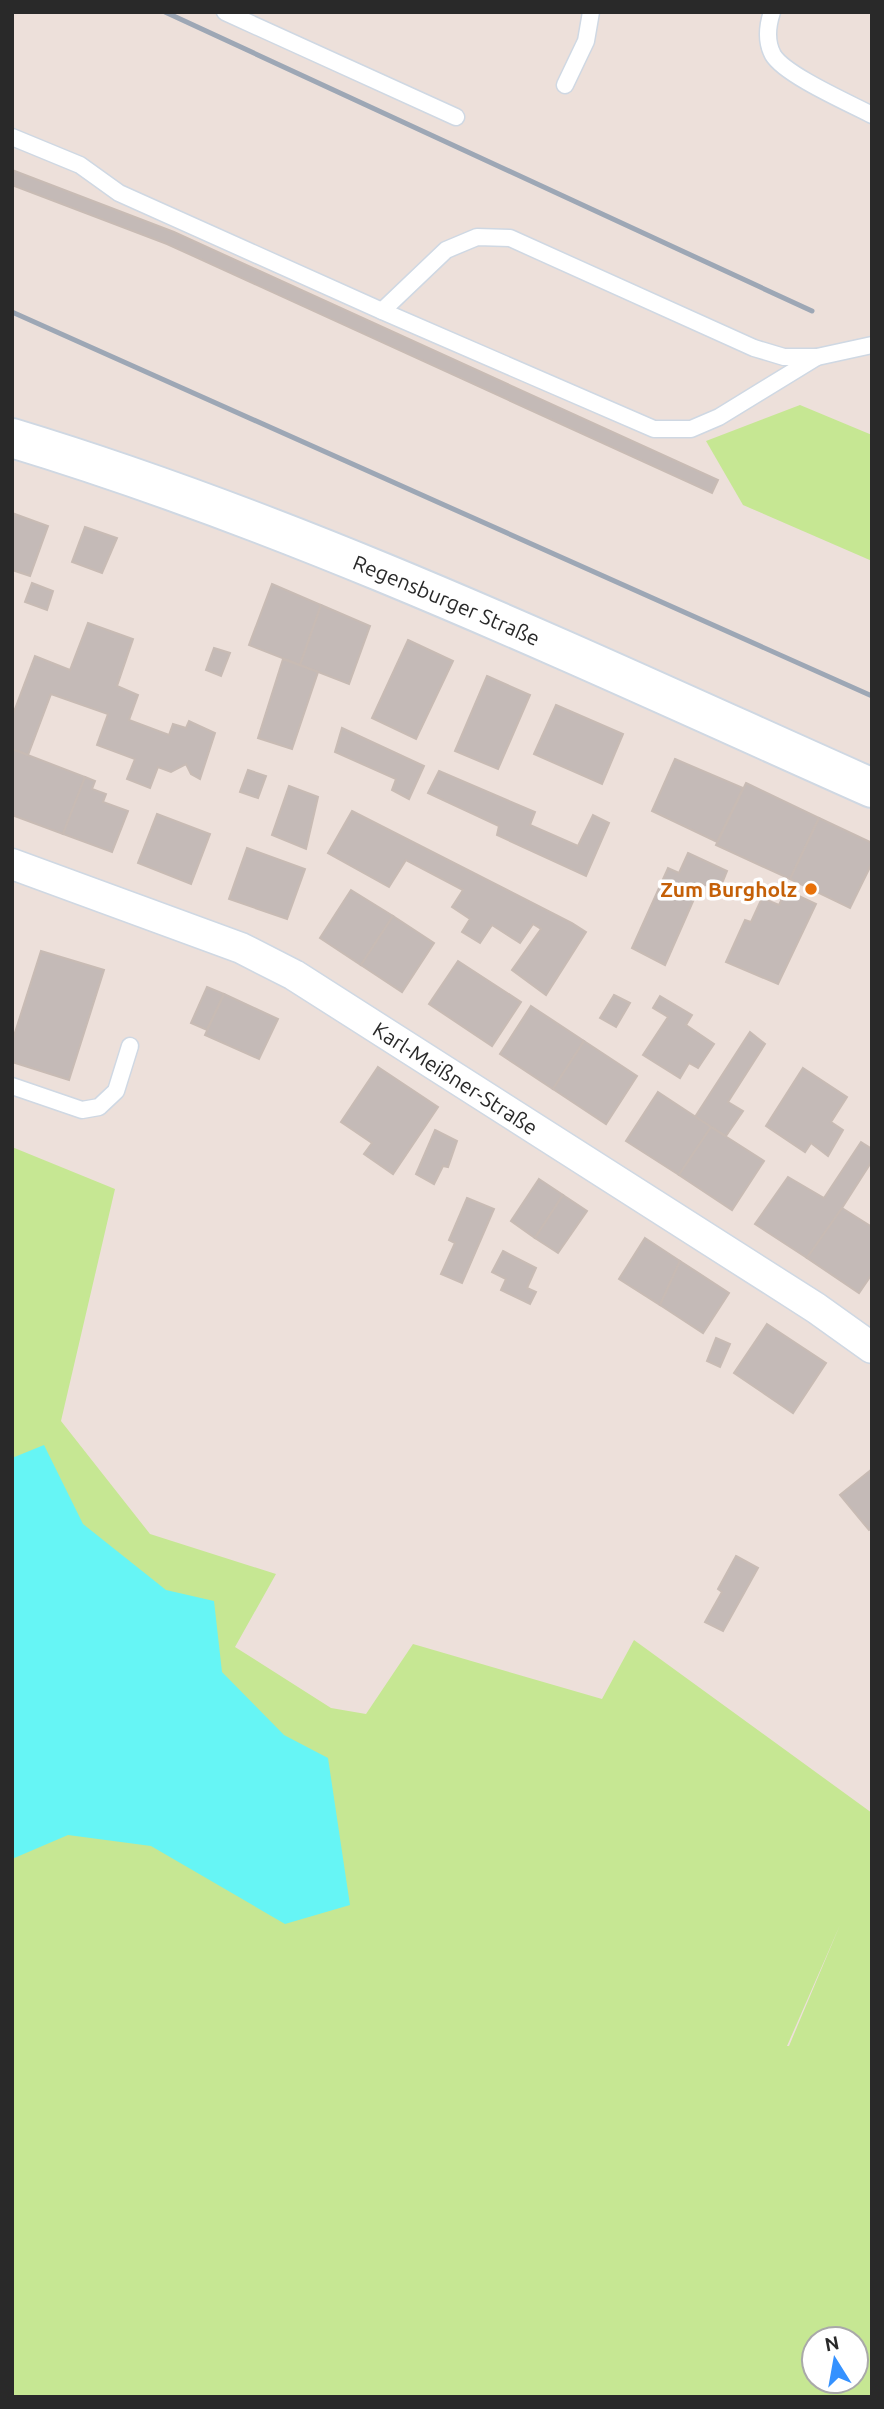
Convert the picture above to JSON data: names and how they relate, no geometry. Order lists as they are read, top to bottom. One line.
{"streets":{"main road":["Regensburger Straße"],"street":["Karl-Meißner-Straße"]},"places":["Zum Burgholz"],"north":"top"}
